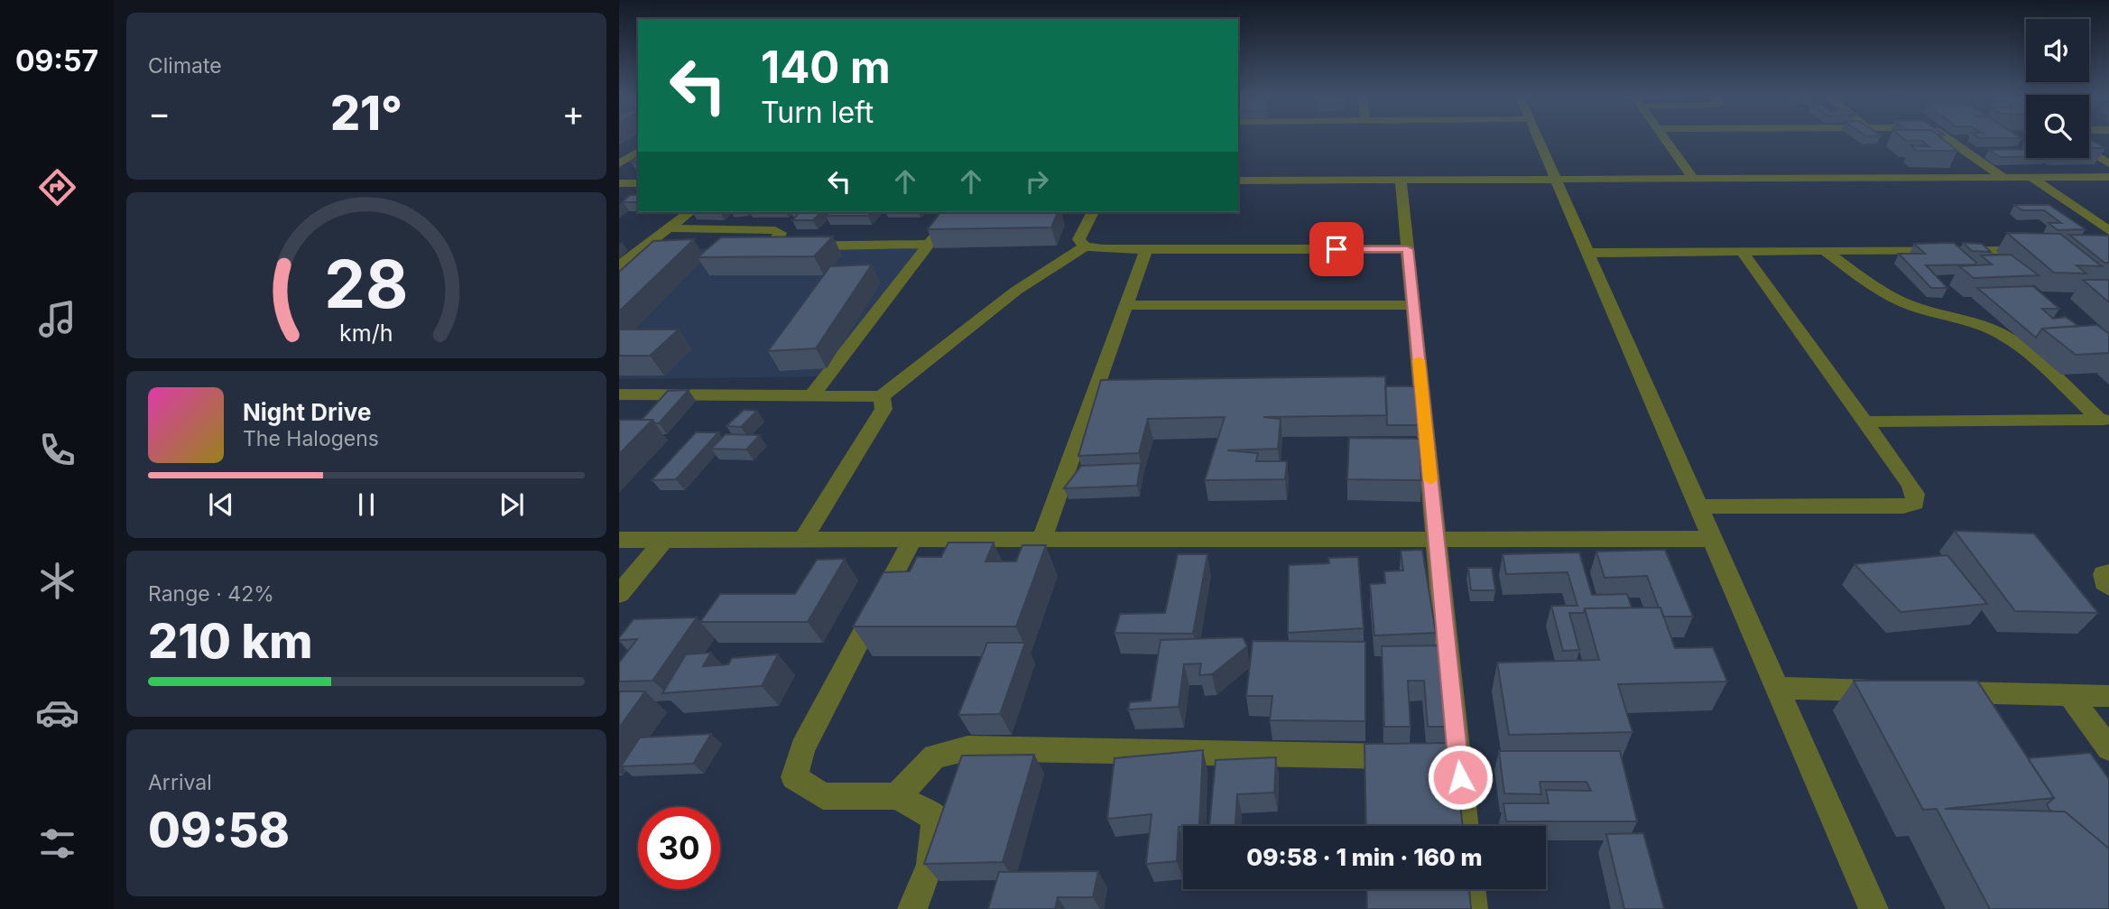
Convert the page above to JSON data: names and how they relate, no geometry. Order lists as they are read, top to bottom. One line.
{"page":{"tabs":"09:57","tile":["Climate",["Range · 42%","210 km"],["Arrival","09:58"]],"turn":["140 m","Turn left"],"heat":["−","21°","+"],"song":["Night Drive","The Halogens"],"limit":"30","trip":"09:58 · 1 min · 160 m","gauge":["28","km/h"]}}
